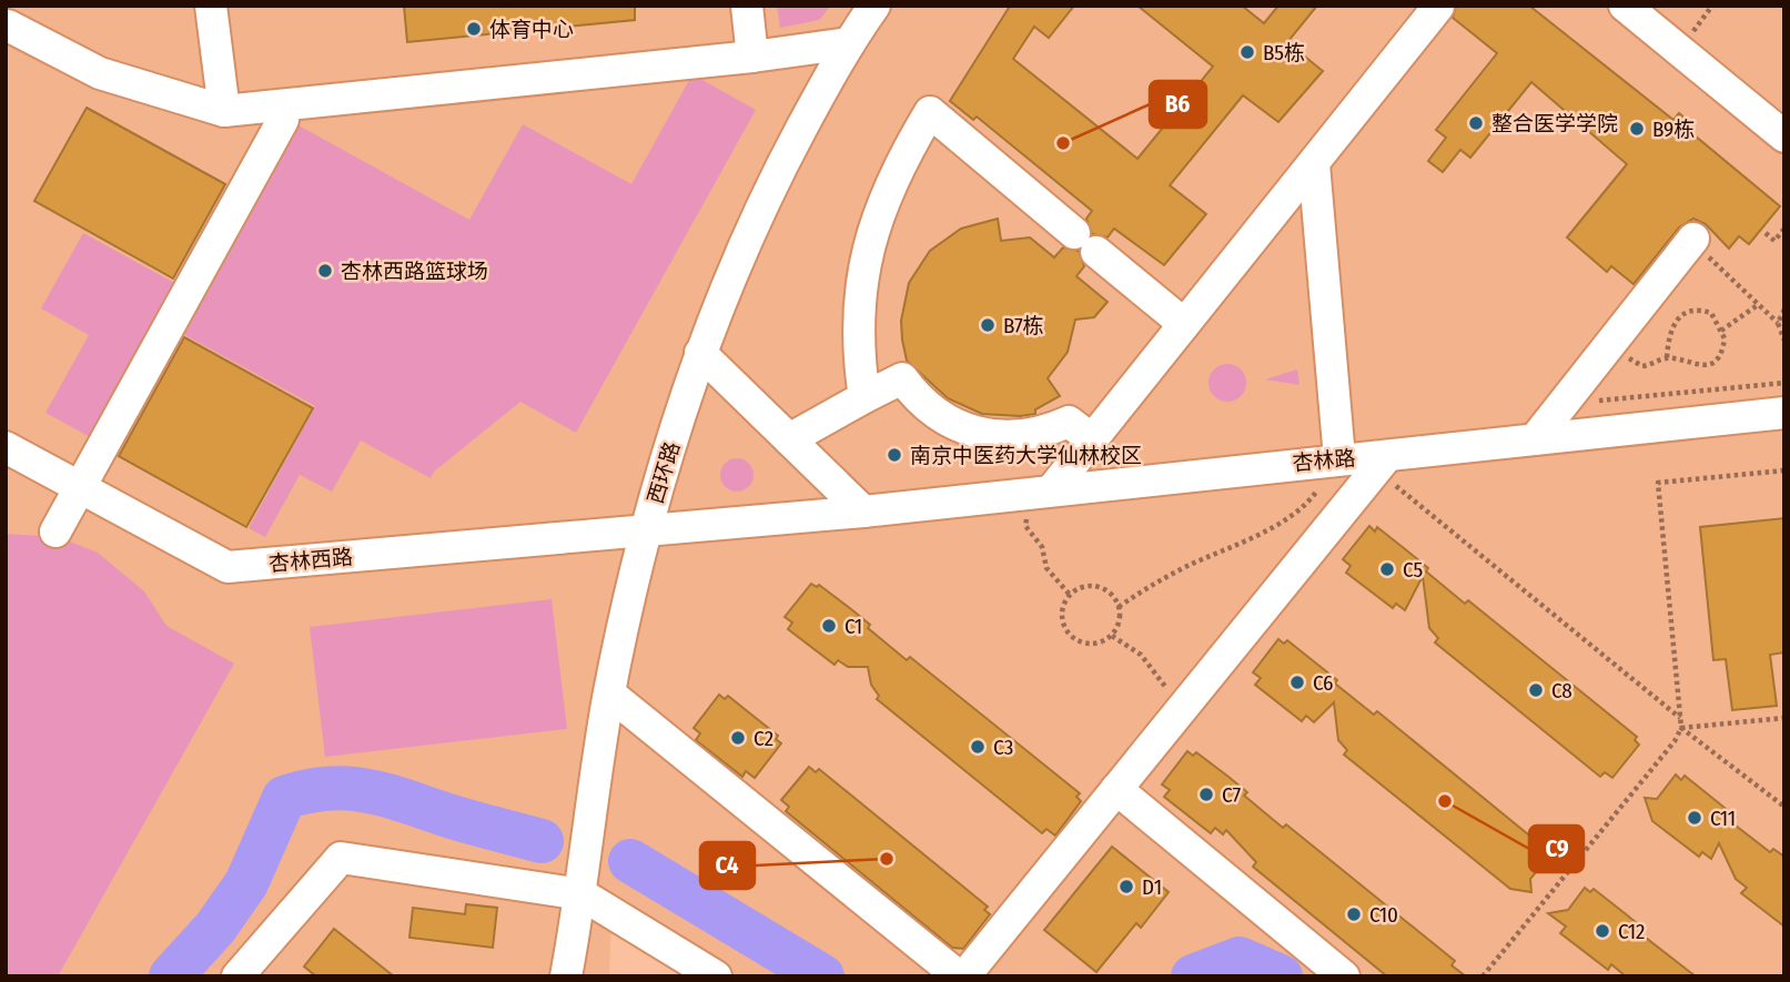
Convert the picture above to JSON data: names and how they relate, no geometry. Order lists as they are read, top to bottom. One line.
{"streets":{"lane":["杏林路","西环路","杏林西路"]},"crossings":[["杏林路","西环路"],["杏林路","杏林西路"],["西环路","杏林西路"]],"places":["体育中心","B5栋","整合医学学院","B9栋","B6","杏林西路篮球场","B7栋","南京中医药大学仙林校区","C5","C1","C6","C8","C2","C3","C7","C9","C11","C4","D1","C10","C12"]}
